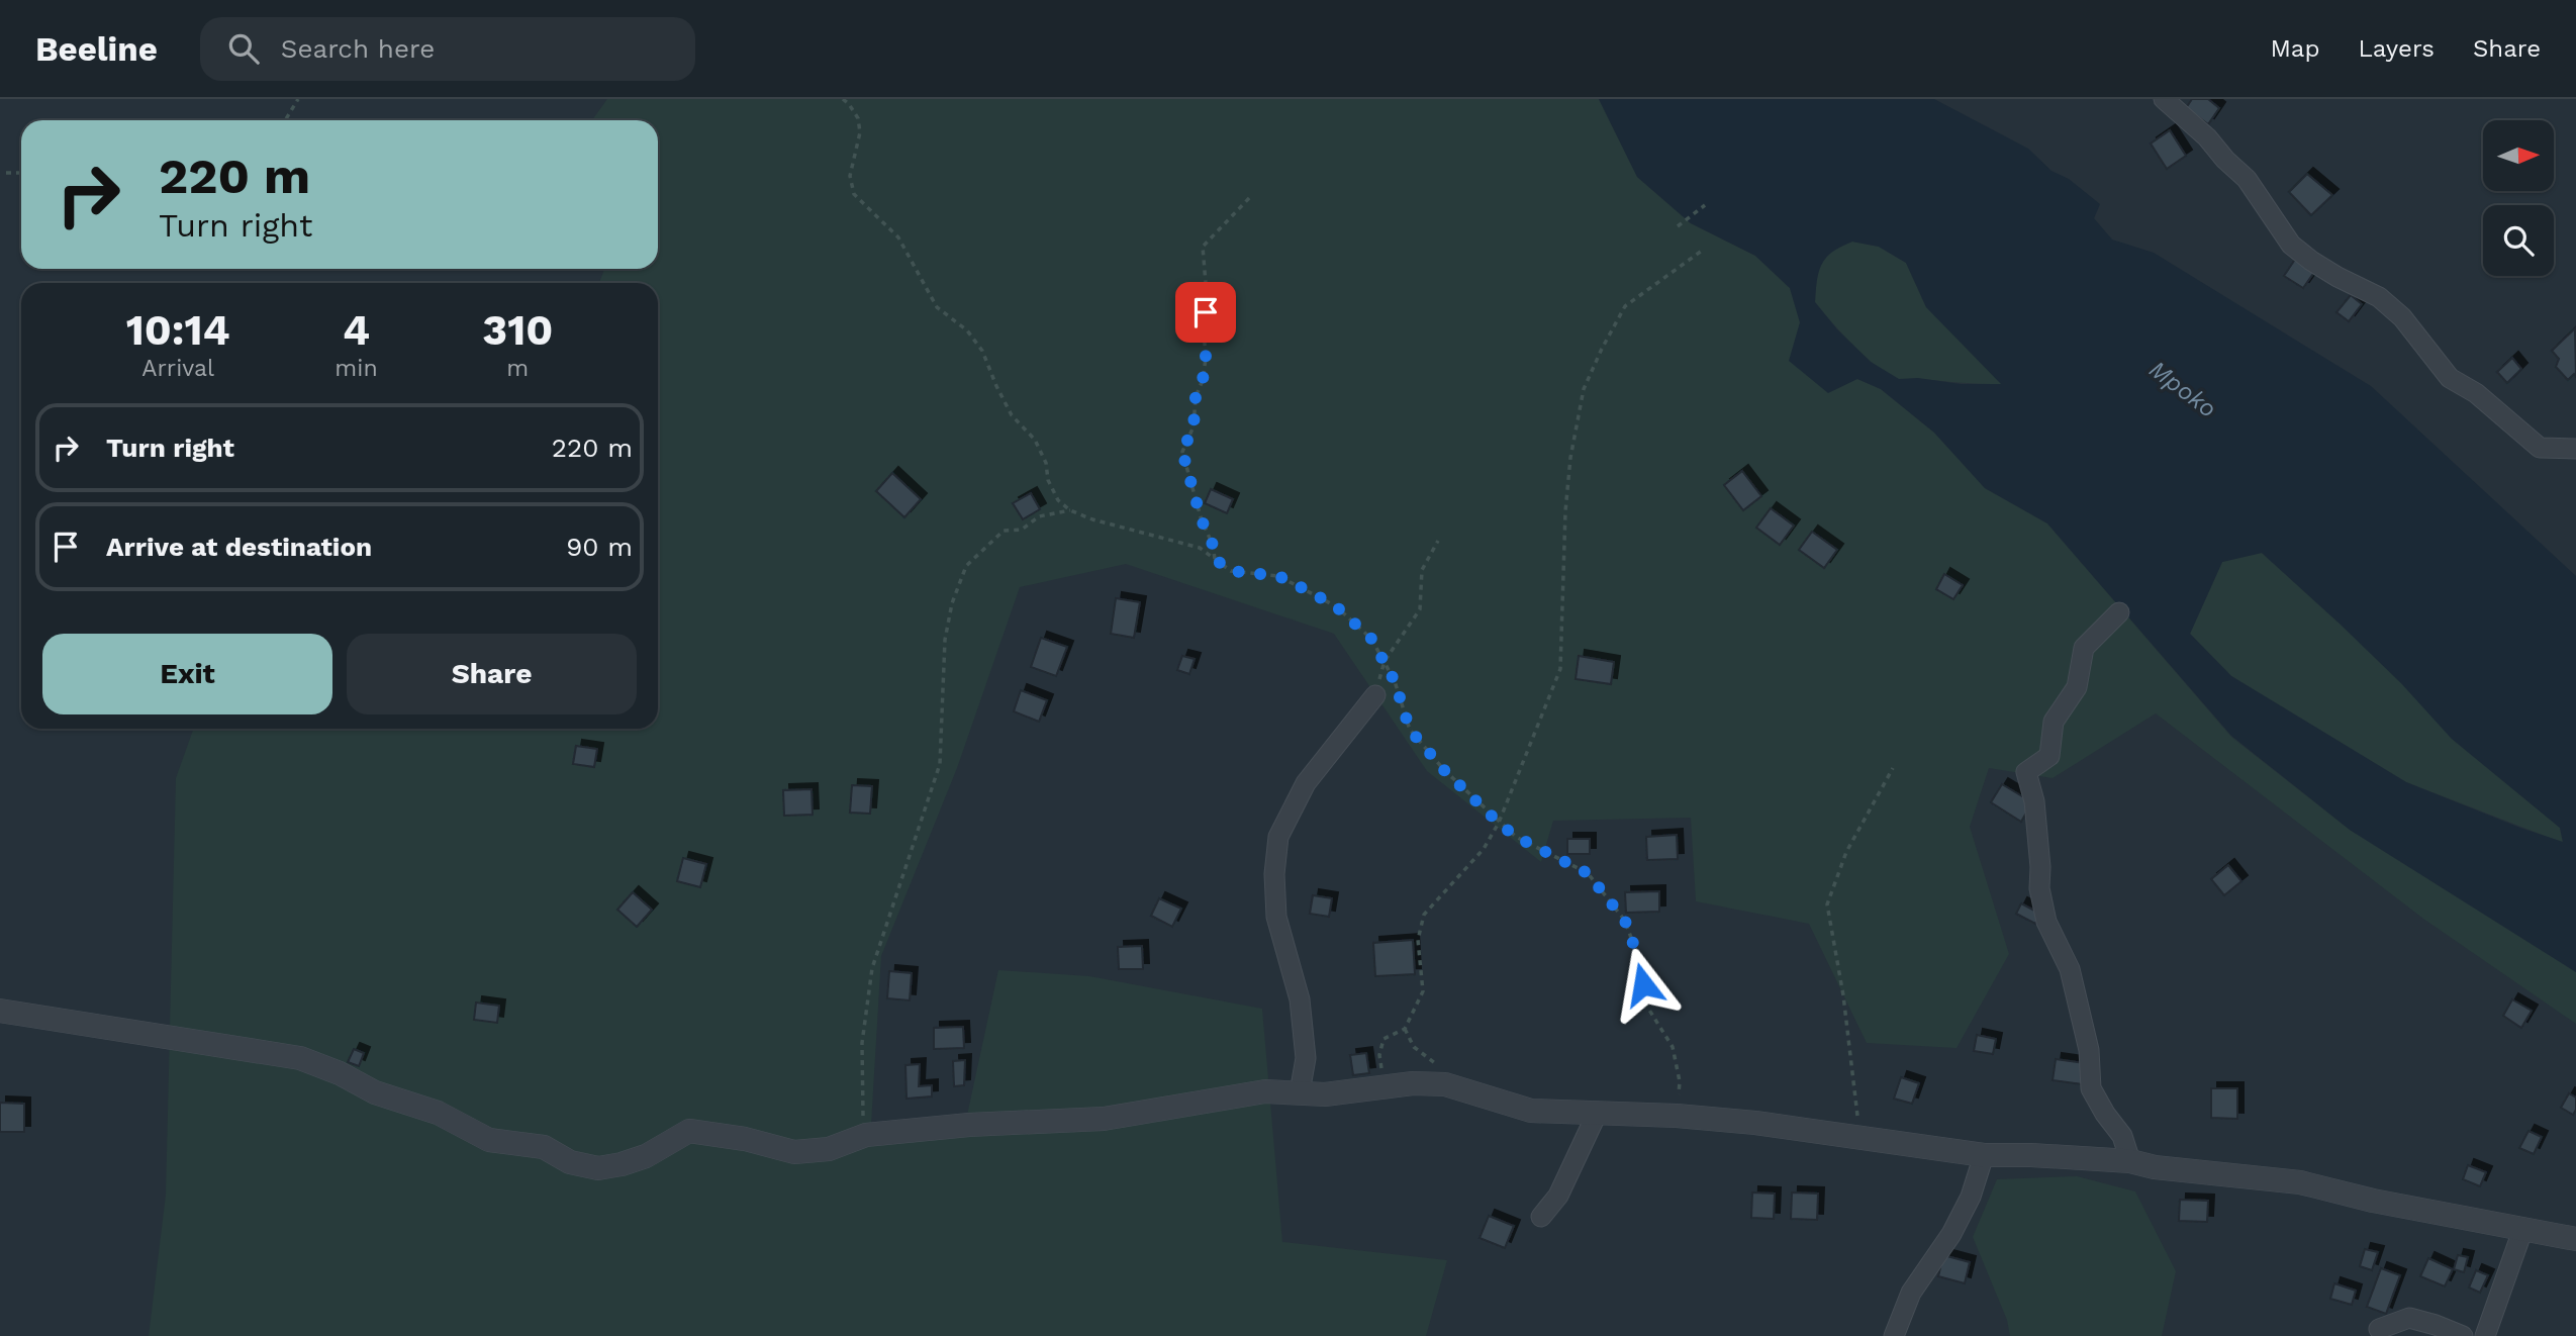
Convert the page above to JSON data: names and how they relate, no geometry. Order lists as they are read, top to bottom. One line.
{"water":["Mpoko"],"north":"right","page":{"header":"Beeline","search":"Search here","nav":["Map","Layers","Share"],"turn":["220 m","Turn right"],"eta":["10:14","Arrival","4","min","310","m"],"list":[{"name":"Turn right","value":"220 m"},{"name":"Arrive at destination","value":"90 m"}],"buttons":["Exit","Share"]}}
